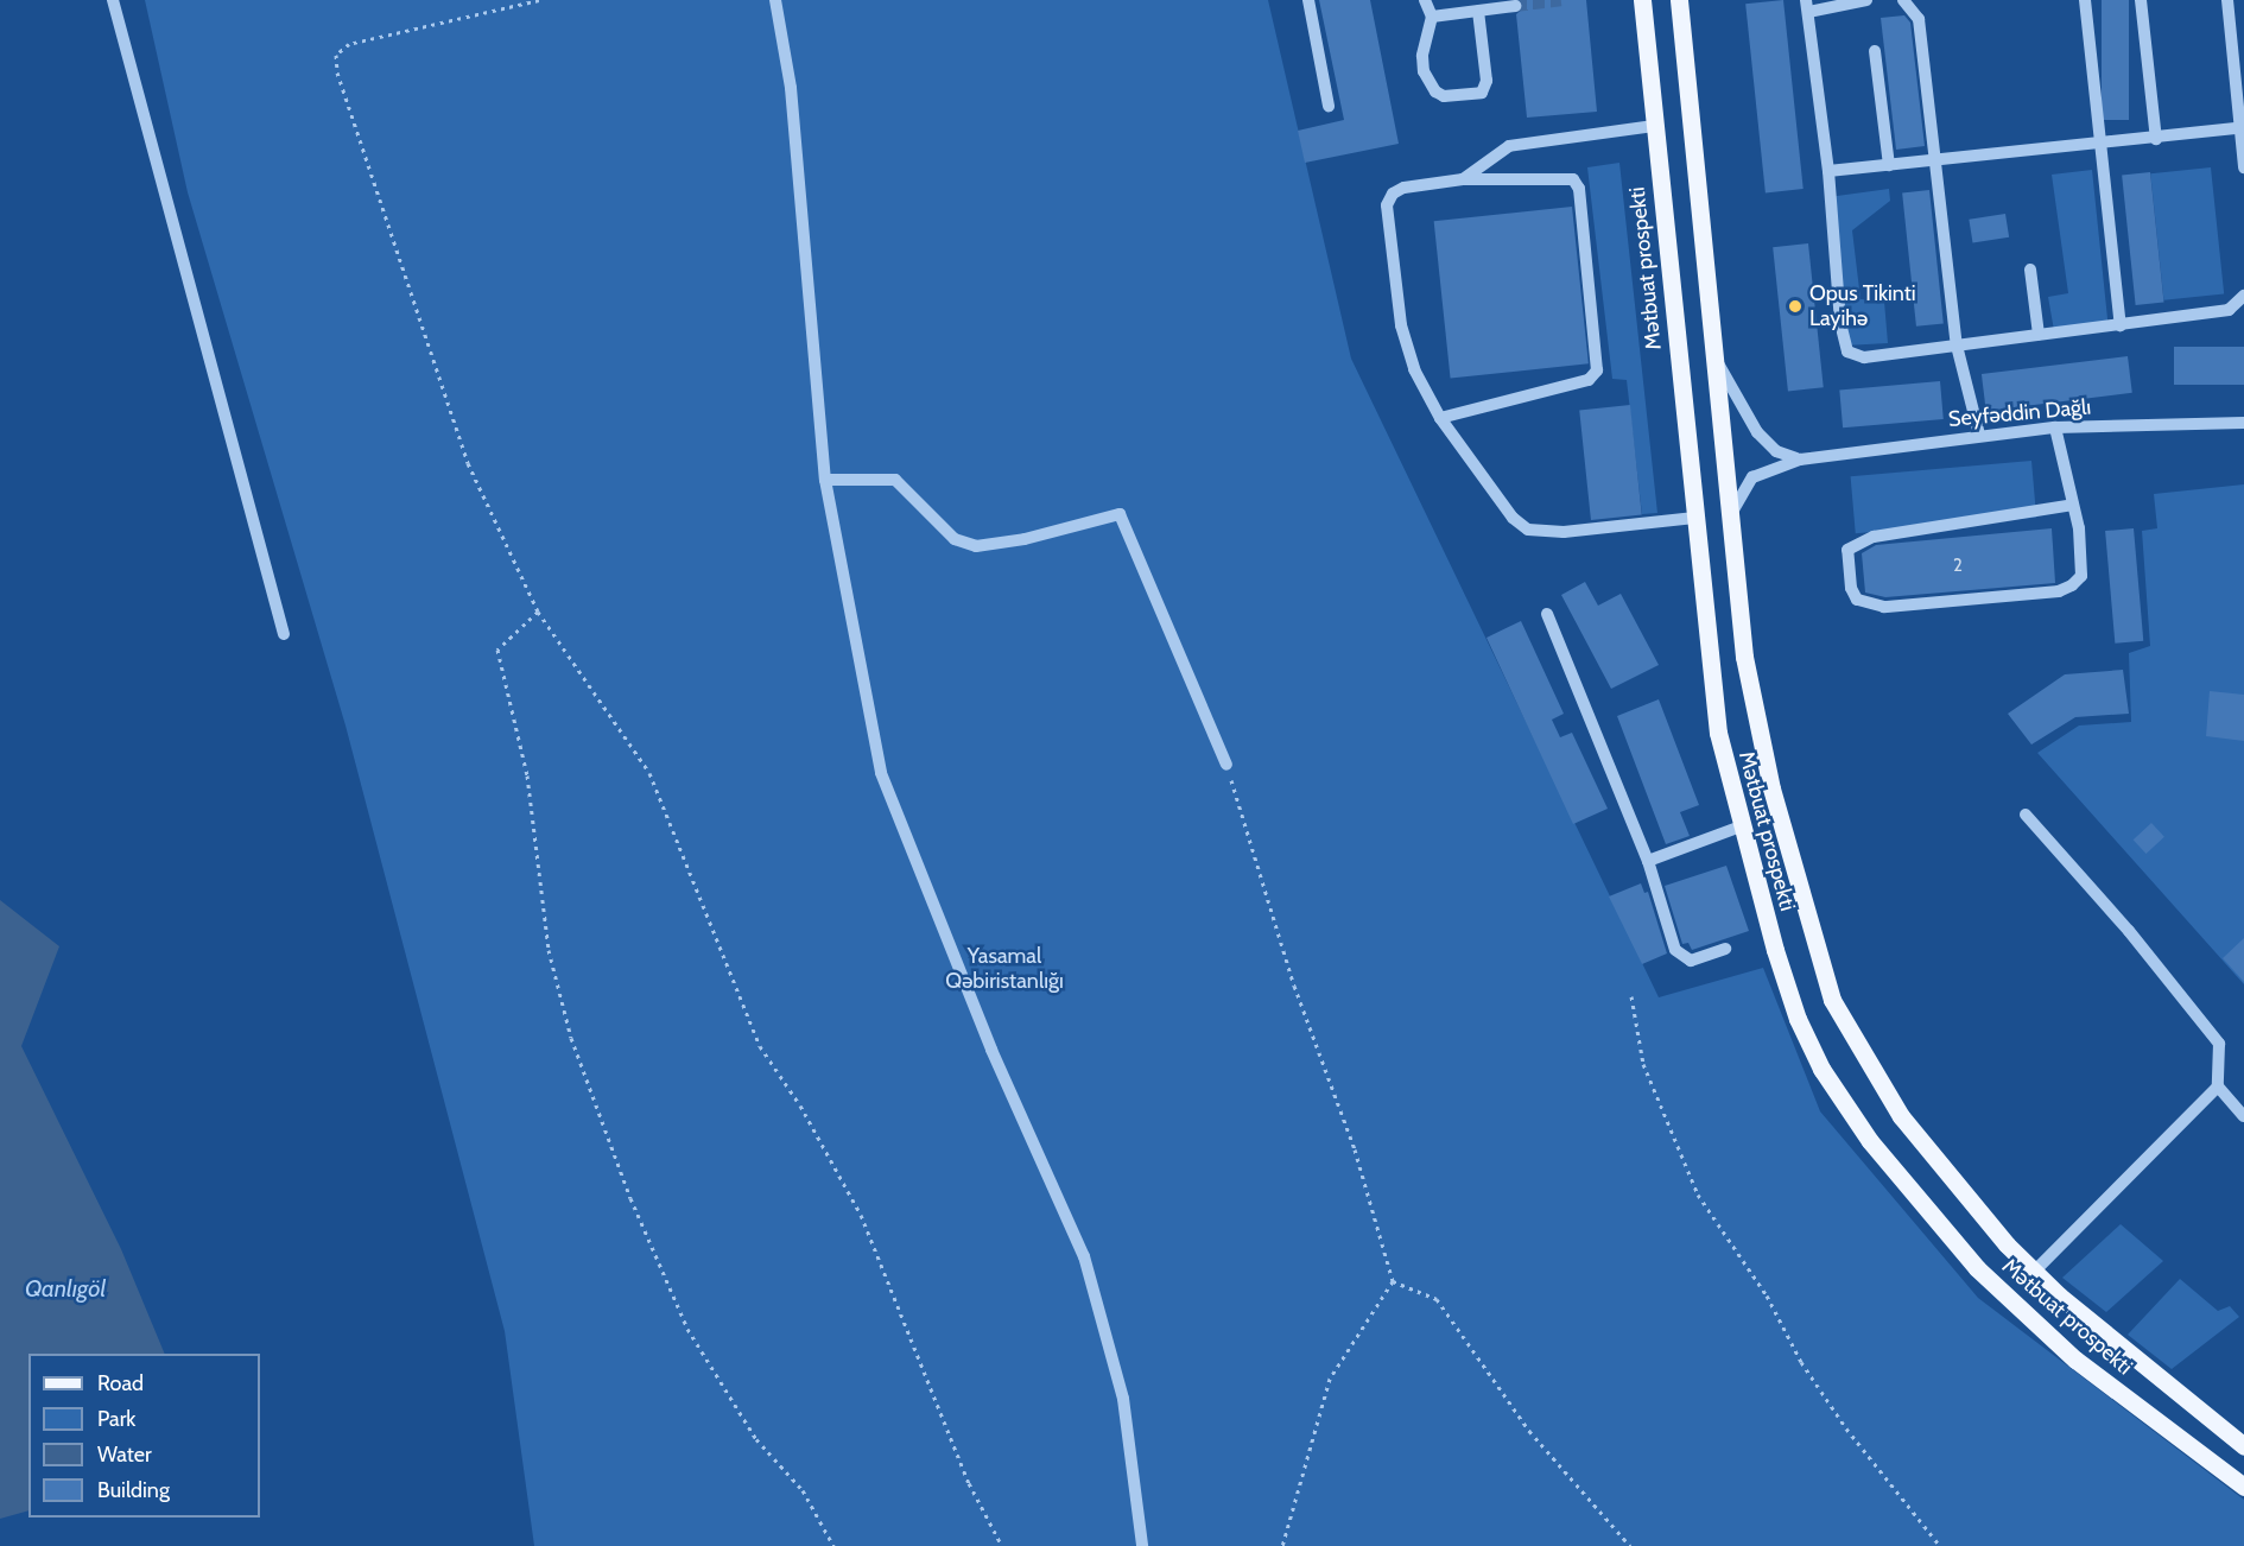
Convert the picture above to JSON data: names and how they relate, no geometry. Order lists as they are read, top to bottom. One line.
{"streets":{"main road":["Mətbuat prospekti"],"street":["Seyfəddin Dağlı"]},"crossings":[["Mətbuat prospekti","Seyfəddin Dağlı"]],"water":["Qanlıgöl"],"parks":["Yasamal Qəbiristanlığı"],"places":["Opus Tikinti Layihə"],"house_numbers":["2"],"legend":["Road","Park","Water","Building"]}
